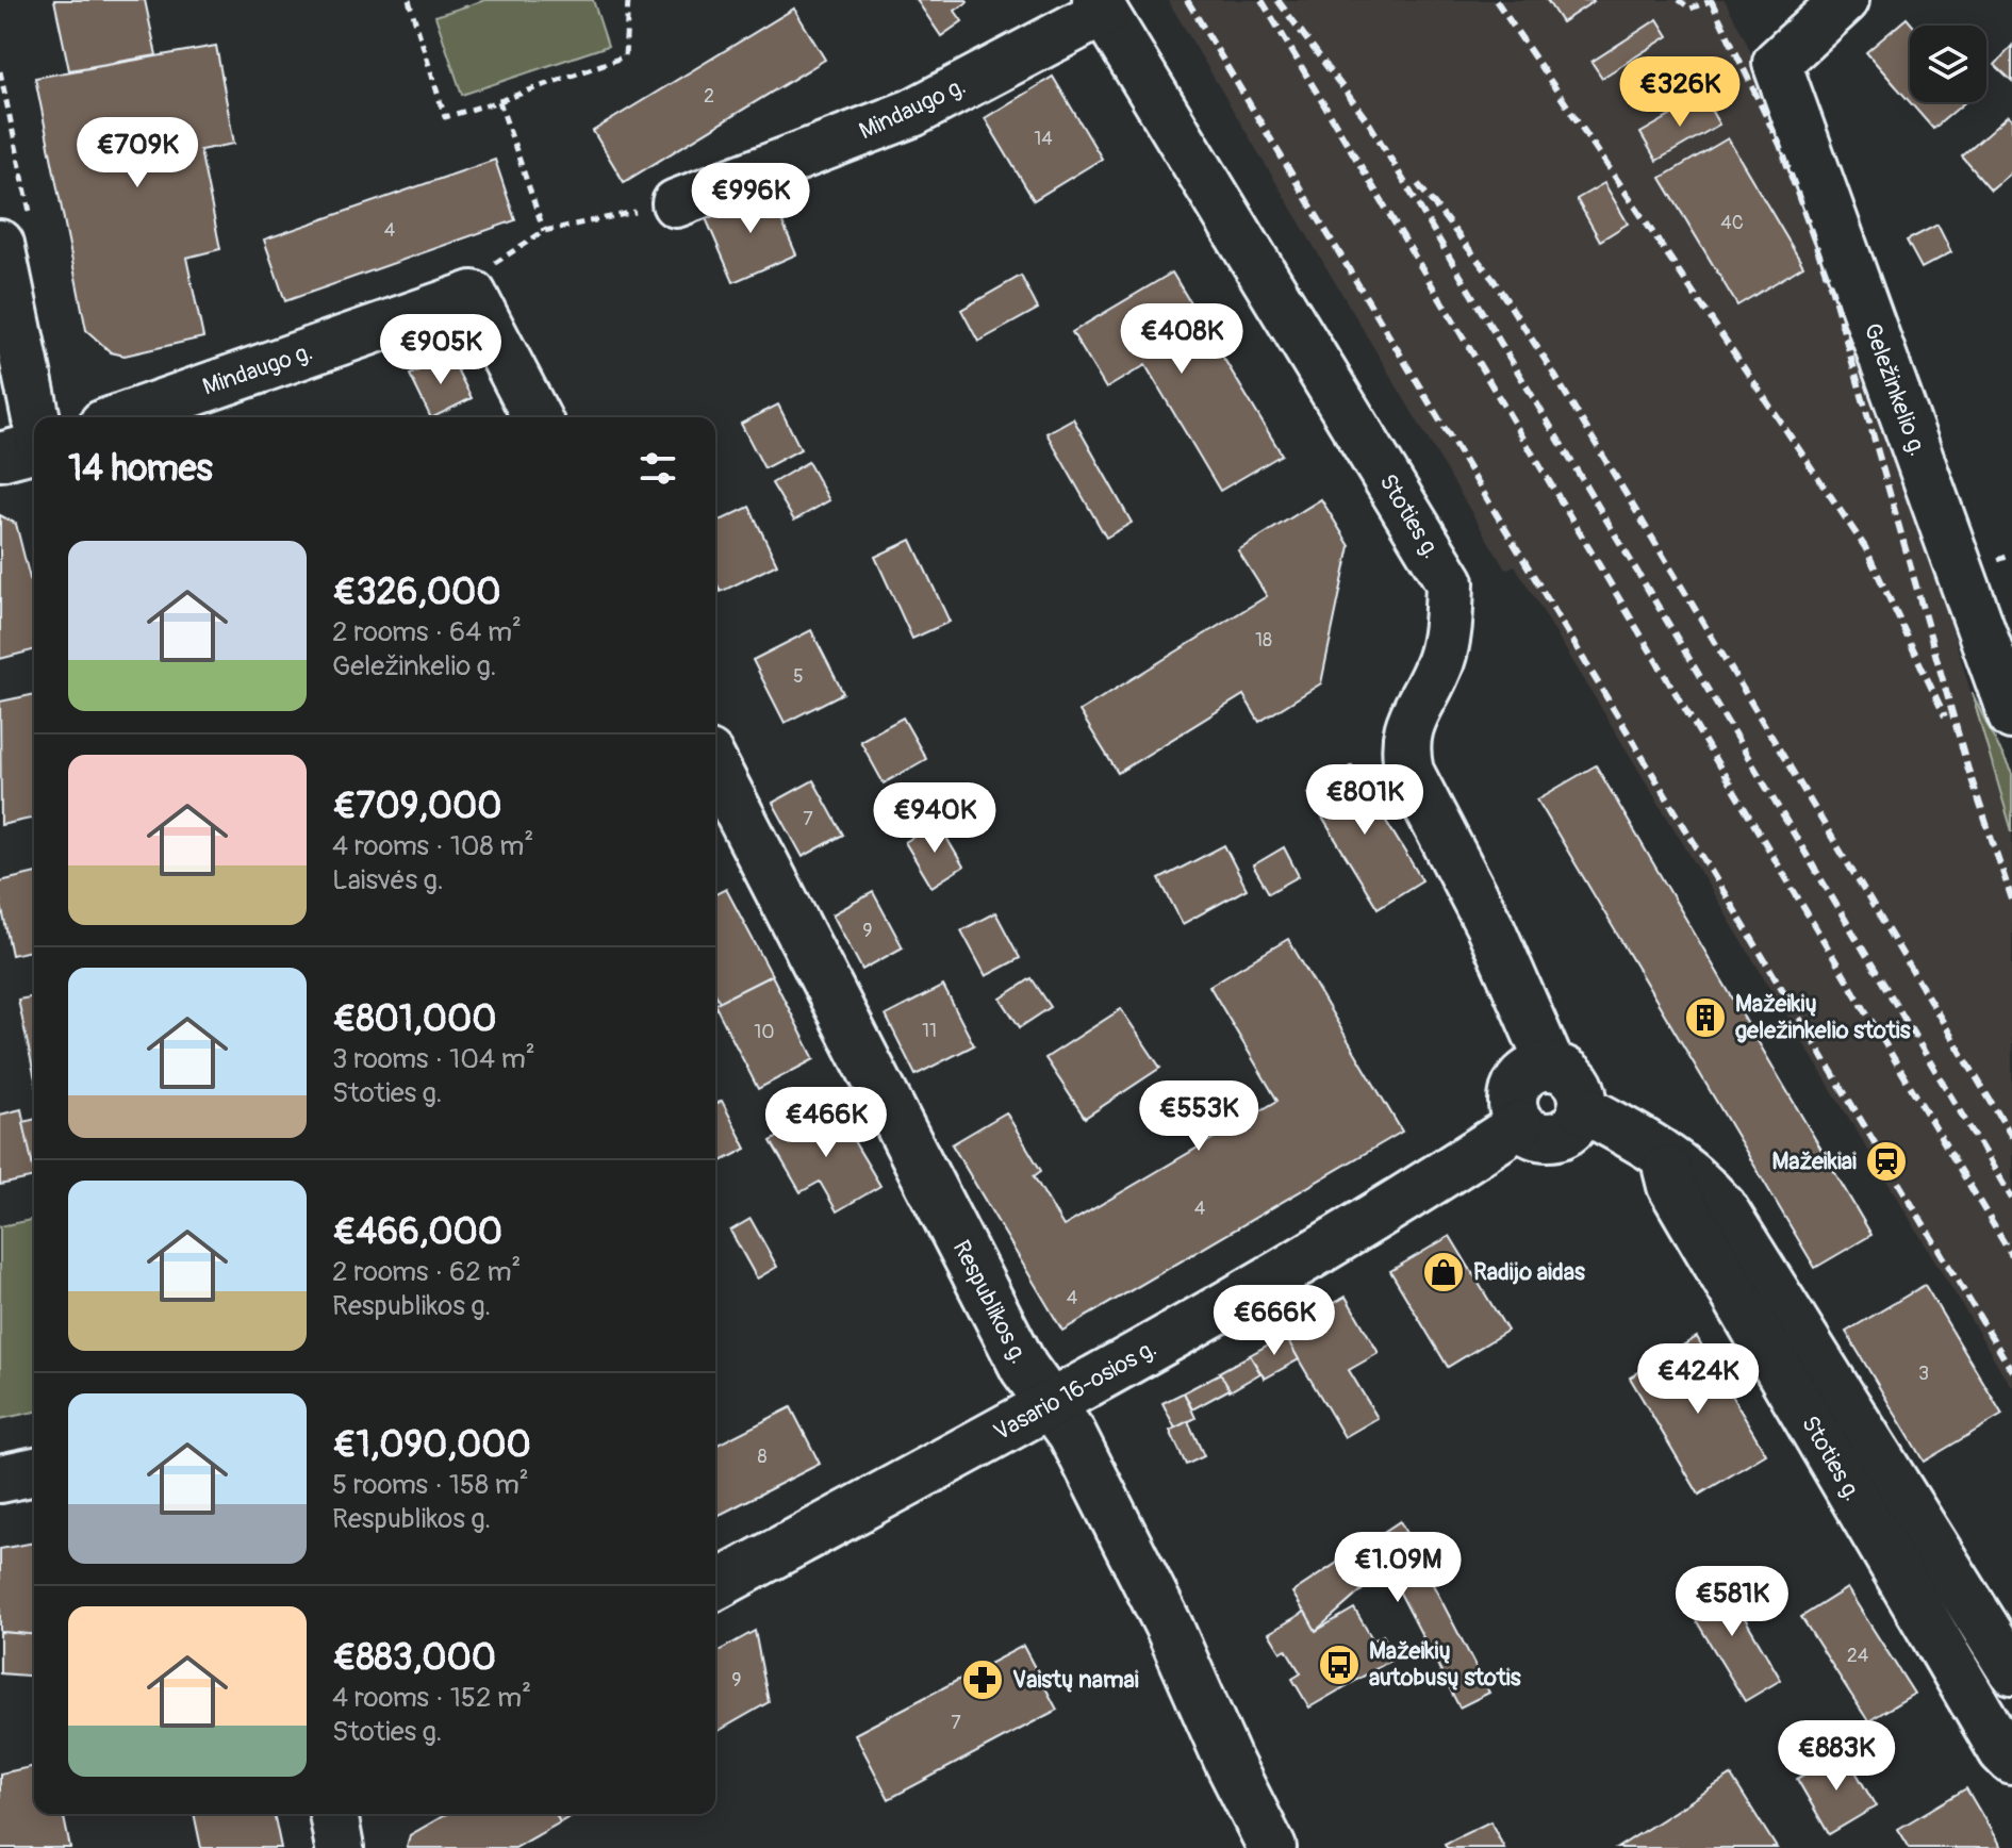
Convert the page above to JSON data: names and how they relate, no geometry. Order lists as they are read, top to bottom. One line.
{"streets":{"street":["Mindaugo g.","Geležinkelio g.","Stoties g.","Respublikos g.","Vasario 16-osios g."]},"crossings":[["Mindaugo g.","Stoties g."],["Stoties g.","Vasario 16-osios g."],["Respublikos g.","Vasario 16-osios g."]],"places":{"building":["Mažeikių geležinkelio stotis"],"station":["Mažeikiai"],"shop":["Radijo aidas"],"bus stop":["Mažeikių autobusų stotis"],"pharmacy":["Vaistų namai"]},"house_numbers":["2","14","4C","4","18","5","7","9","11","10","4","4","3","8","24","9","7"],"page":{"price":["€326K","€709K","€996K","€408K","€905K","€801K","€940K","€553K","€466K","€666K","€424K","€1.09M","€581K","€883K"],"heading":"14 homes","list":[{"name":"€326,000","note":"2 rooms · 64 m² · Geležinkelio g."},{"name":"€709,000","note":"4 rooms · 108 m² · Laisvės g."},{"name":"€801,000","note":"3 rooms · 104 m² · Stoties g."},{"name":"€466,000","note":"2 rooms · 62 m² · Respublikos g."},{"name":"€1,090,000","note":"5 rooms · 158 m² · Respublikos g."},{"name":"€883,000","note":"4 rooms · 152 m² · Stoties g."}]}}
